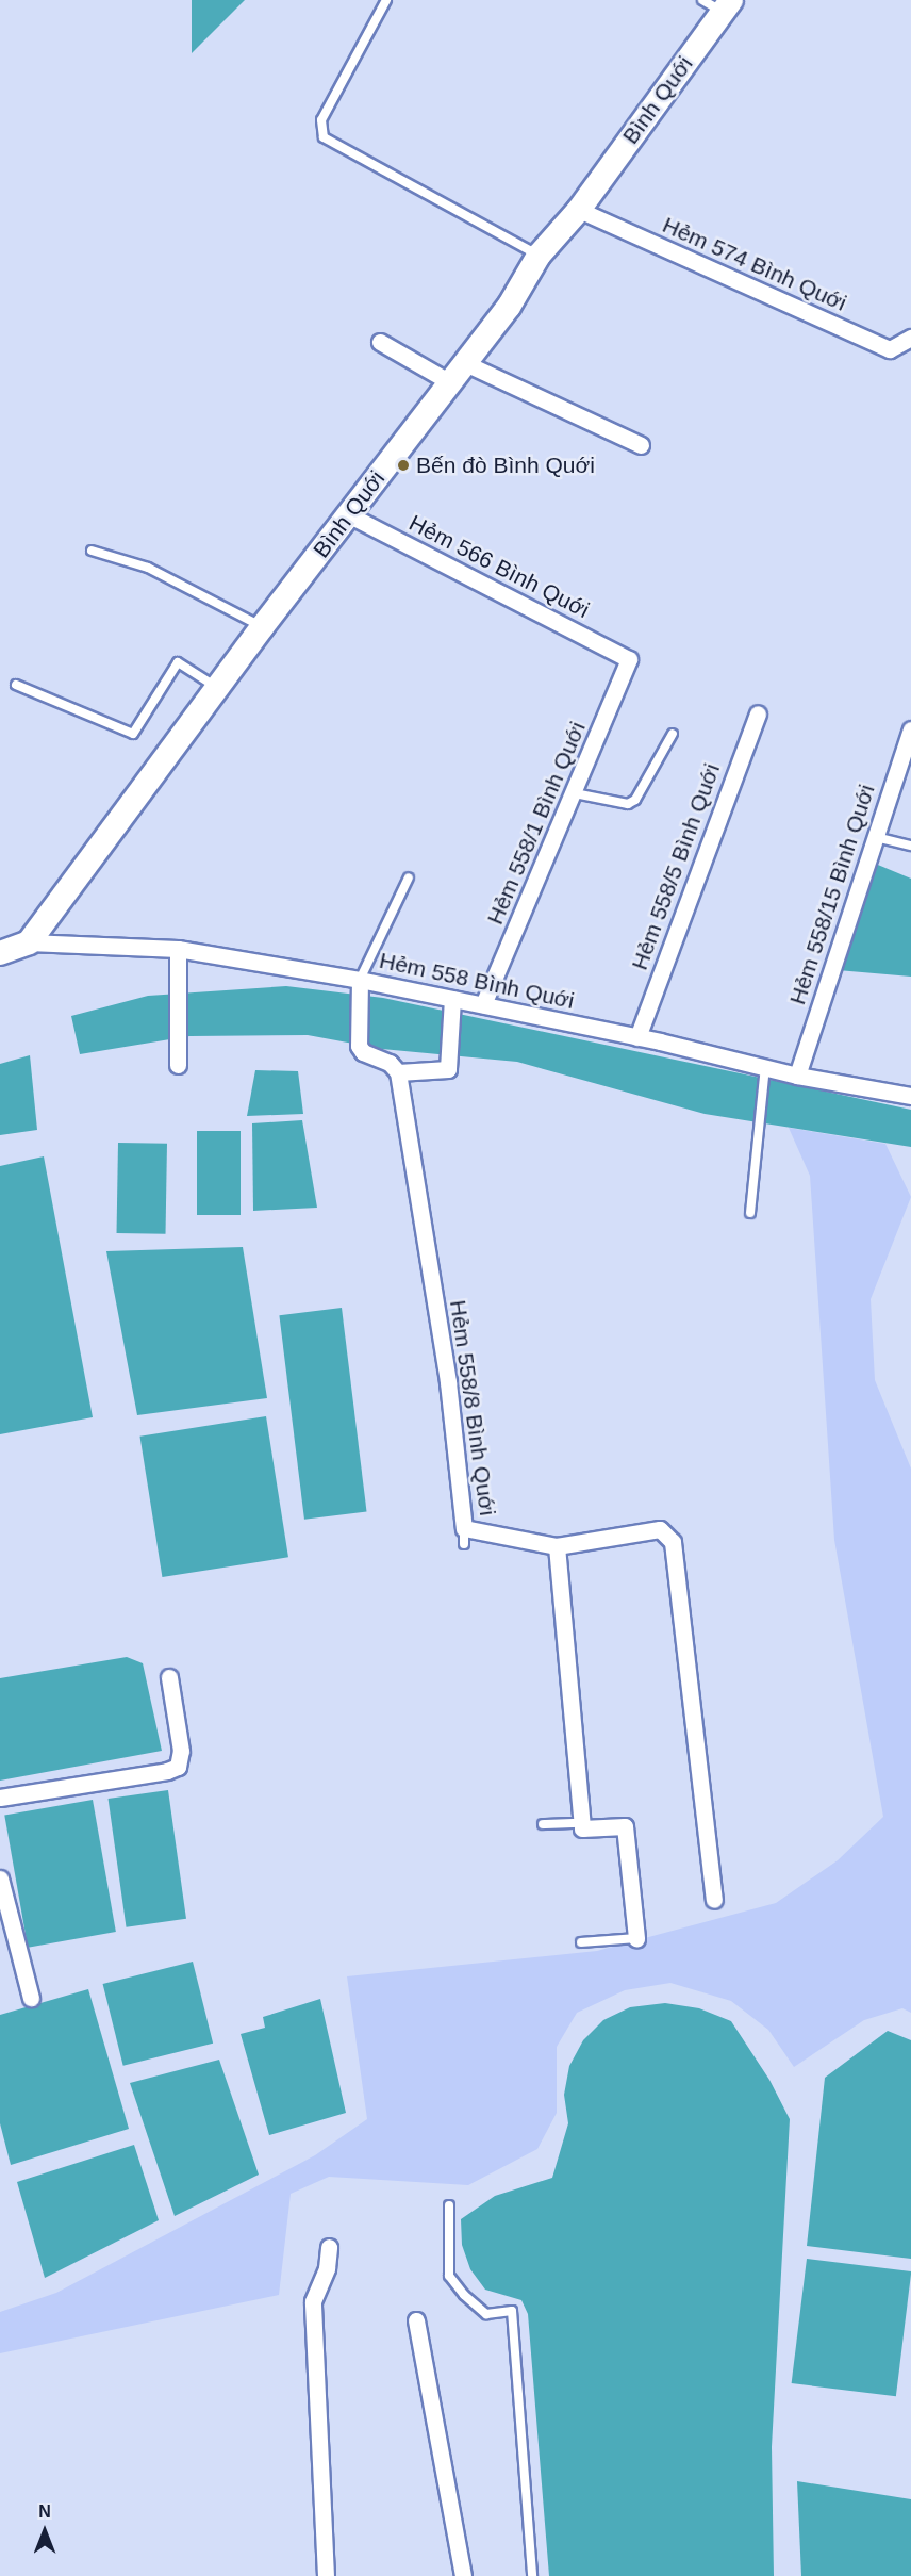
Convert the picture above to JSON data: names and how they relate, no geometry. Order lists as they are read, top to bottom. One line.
{"streets":{"main road":["Bình Quới"],"street":["Hẻm 574 Bình Quới","Hẻm 566 Bình Quới","Hẻm 558/1 Bình Quới","Hẻm 558/5 Bình Quới","Hẻm 558/15 Bình Quới","Hẻm 558 Bình Quới","Hẻm 558/8 Bình Quới"]},"crossings":[["Bình Quới","Hẻm 574 Bình Quới"],["Bình Quới","Hẻm 566 Bình Quới"],["Bình Quới","Hẻm 558 Bình Quới"],["Hẻm 566 Bình Quới","Hẻm 558/1 Bình Quới"],["Hẻm 558/1 Bình Quới","Hẻm 558 Bình Quới"],["Hẻm 558/5 Bình Quới","Hẻm 558 Bình Quới"],["Hẻm 558/15 Bình Quới","Hẻm 558 Bình Quới"]],"places":["Bến đò Bình Quới"],"north":"top"}
